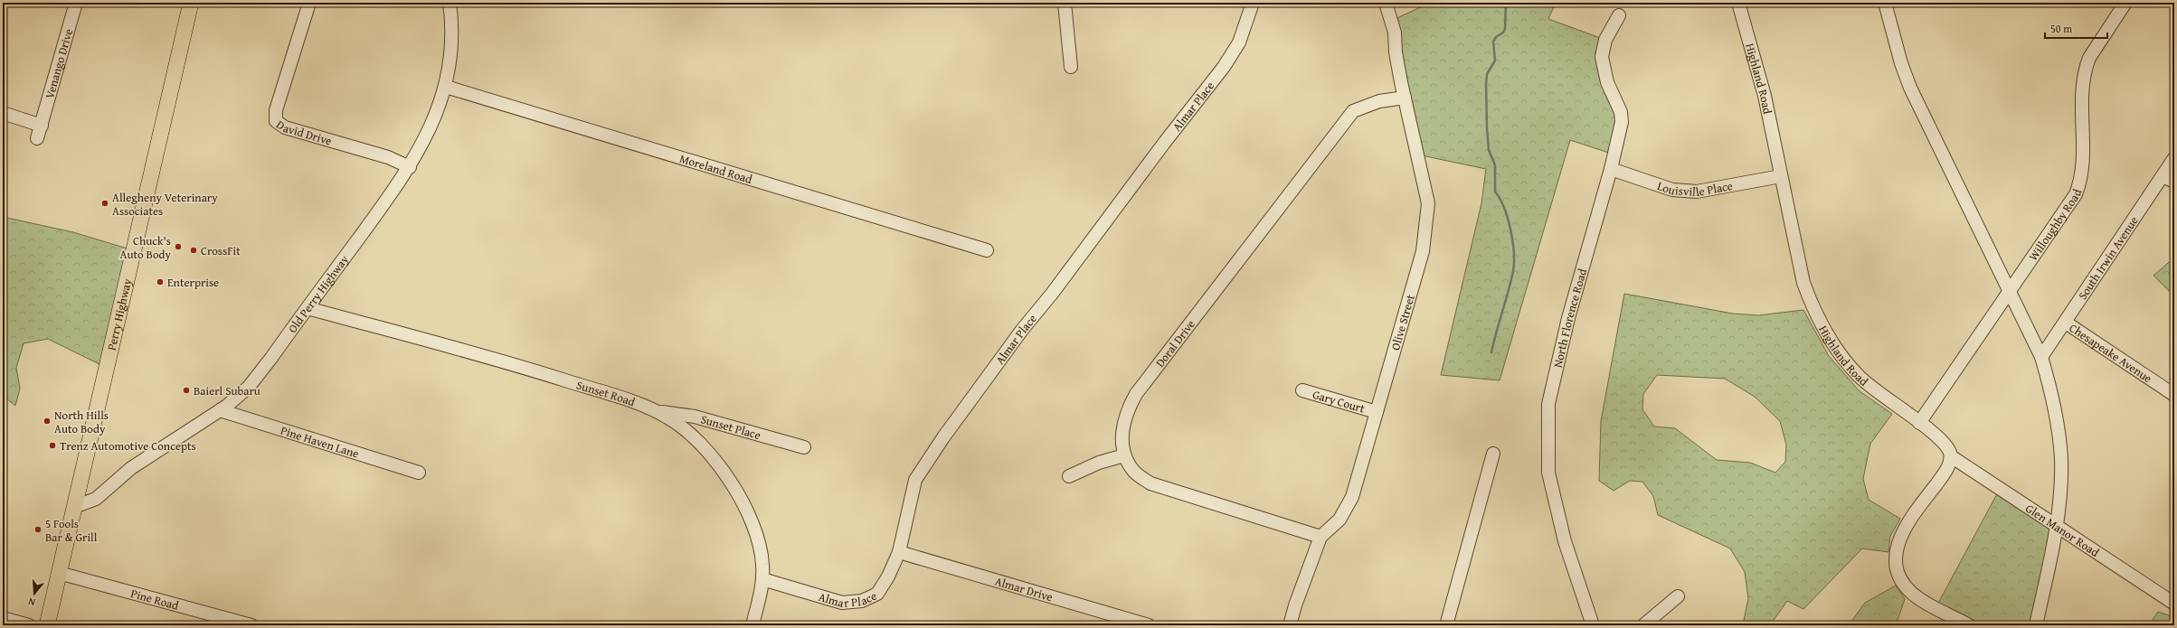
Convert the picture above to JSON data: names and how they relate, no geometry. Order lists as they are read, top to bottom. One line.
{"streets":{"main road":["Perry Highway"],"street":["Venango Drive","Highland Road","Almar Place","David Drive","Moreland Road","Louisville Place","Willoughby Road","South Irwin Avenue","Old Perry Highway","North Florence Road","Olive Street","Doral Drive","Chesapeake Avenue","Sunset Road","Gary Court","Sunset Place","Pine Haven Lane","Glen Manor Road","Almar Drive","Pine Road"]},"crossings":[["Highland Road","Louisville Place"],["Highland Road","Willoughby Road"],["Highland Road","Glen Manor Road"],["Almar Place","Sunset Road"],["Almar Place","Almar Drive"],["David Drive","Old Perry Highway"],["Moreland Road","Old Perry Highway"],["Louisville Place","North Florence Road"],["South Irwin Avenue","Chesapeake Avenue"],["Old Perry Highway","Perry Highway"],["Old Perry Highway","Sunset Road"],["Old Perry Highway","Pine Haven Lane"],["Perry Highway","Pine Road"],["Olive Street","Doral Drive"],["Olive Street","Gary Court"],["Sunset Road","Sunset Place"]],"places":["Allegheny Veterinary Associates","Chuck's Auto Body","CrossFit","Enterprise","Baierl Subaru","North Hills Auto Body","Trenz Automotive Concepts","5 Fools Bar & Grill"],"scale_bar":"50 m","north":"bottom"}
